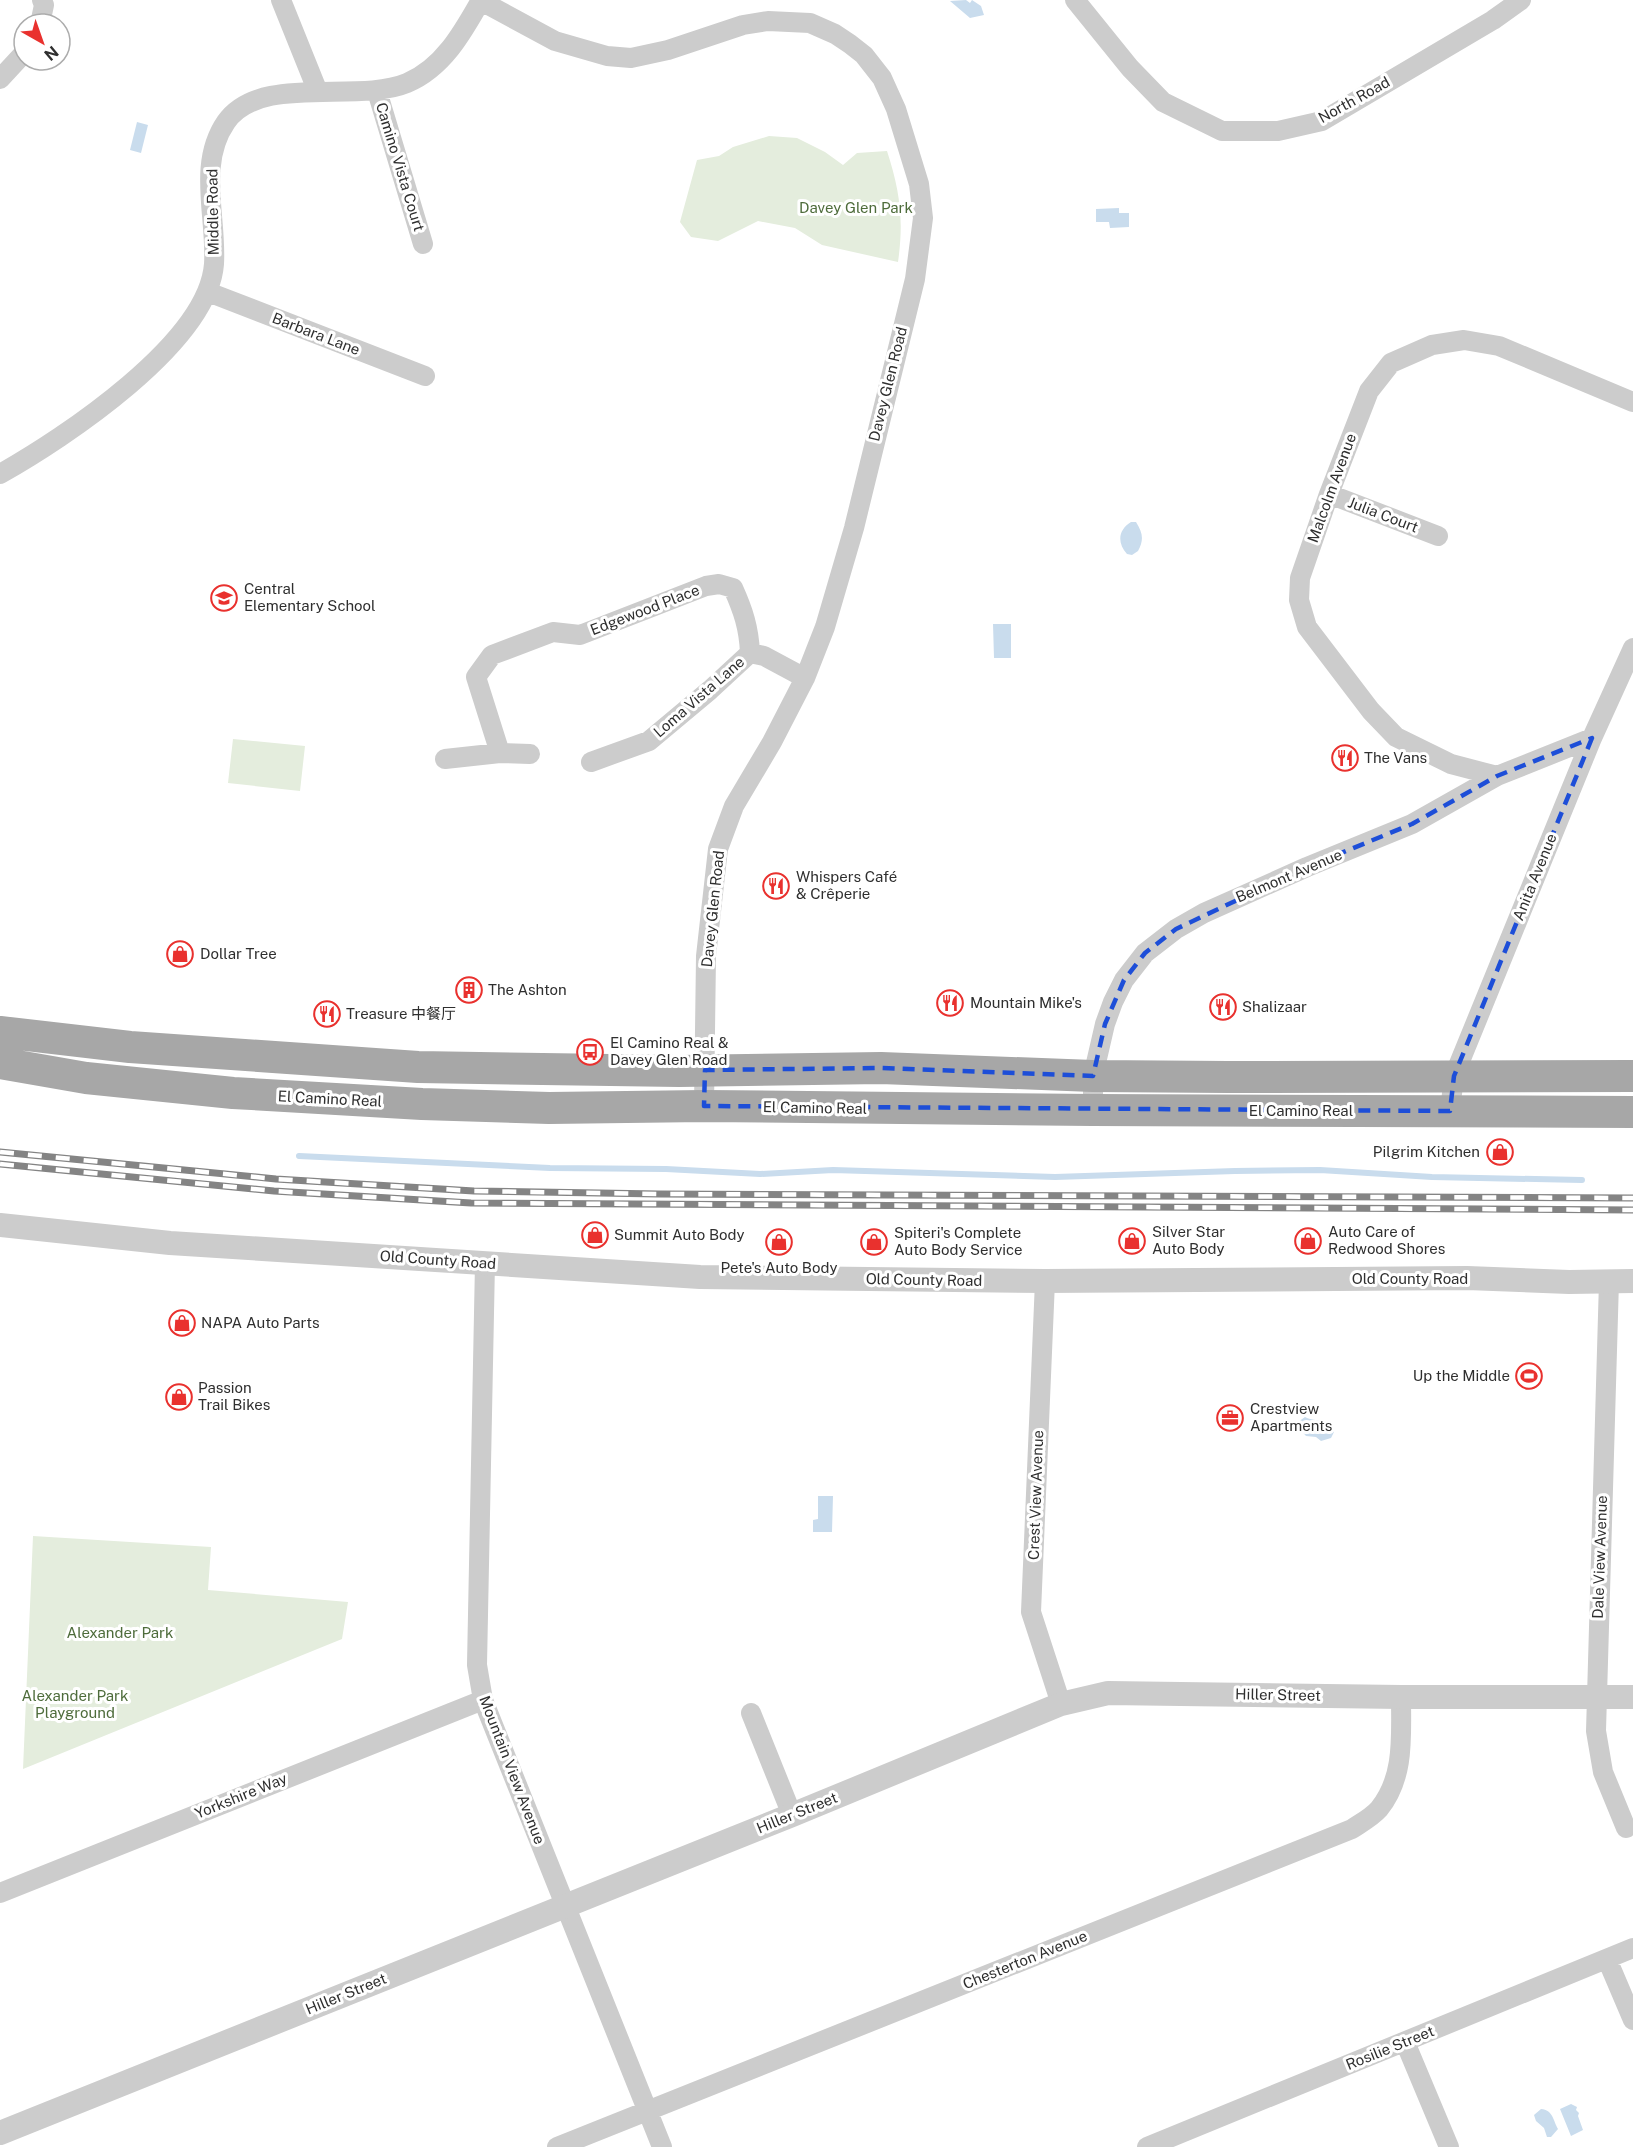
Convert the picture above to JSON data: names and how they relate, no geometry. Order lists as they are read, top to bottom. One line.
{"streets":{"main road":["El Camino Real"],"street":["North Road","Camino Vista Court","Middle Road","Barbara Lane","Davey Glen Road","Malcolm Avenue","Julia Court","Edgewood Place","Loma Vista Lane","Belmont Avenue","Anita Avenue","Old County Road","Crest View Avenue","Dale View Avenue","Hiller Street","Mountain View Avenue","Yorkshire Way","Chesterton Avenue","Rosilie Street"]},"crossings":[["Camino Vista Court","Middle Road"],["Middle Road","Barbara Lane"],["Middle Road","Davey Glen Road"],["Davey Glen Road","Loma Vista Lane"],["Davey Glen Road","El Camino Real"],["Malcolm Avenue","Julia Court"],["Malcolm Avenue","Belmont Avenue"],["Edgewood Place","Loma Vista Lane"],["Belmont Avenue","Anita Avenue"],["Belmont Avenue","El Camino Real"],["Anita Avenue","El Camino Real"],["Old County Road","Crest View Avenue"],["Old County Road","Dale View Avenue"],["Old County Road","Mountain View Avenue"],["Crest View Avenue","Hiller Street"],["Dale View Avenue","Hiller Street"],["Hiller Street","Mountain View Avenue"],["Hiller Street","Chesterton Avenue"],["Mountain View Avenue","Yorkshire Way"],["Mountain View Avenue","Chesterton Avenue"]],"parks":["Davey Glen Park","Alexander Park","Alexander Park Playground"],"places":{"school or university":["Central Elementary School"],"restaurant":["The Vans","Whispers Café & Crêperie","Mountain Mike's","Shalizaar","Treasure 中餐厅"],"shop":["Dollar Tree","Pilgrim Kitchen","Summit Auto Body","Silver Star Auto Body","Auto Care of Redwood Shores","Pete's Auto Body","Spiteri's Complete Auto Body Service","NAPA Auto Parts","Passion Trail Bikes"],"building":["The Ashton"],"bus stop":["El Camino Real & Davey Glen Road"],"sports":["Up the Middle"],"office":["Crestview Apartments"]},"north":"bottom right"}
